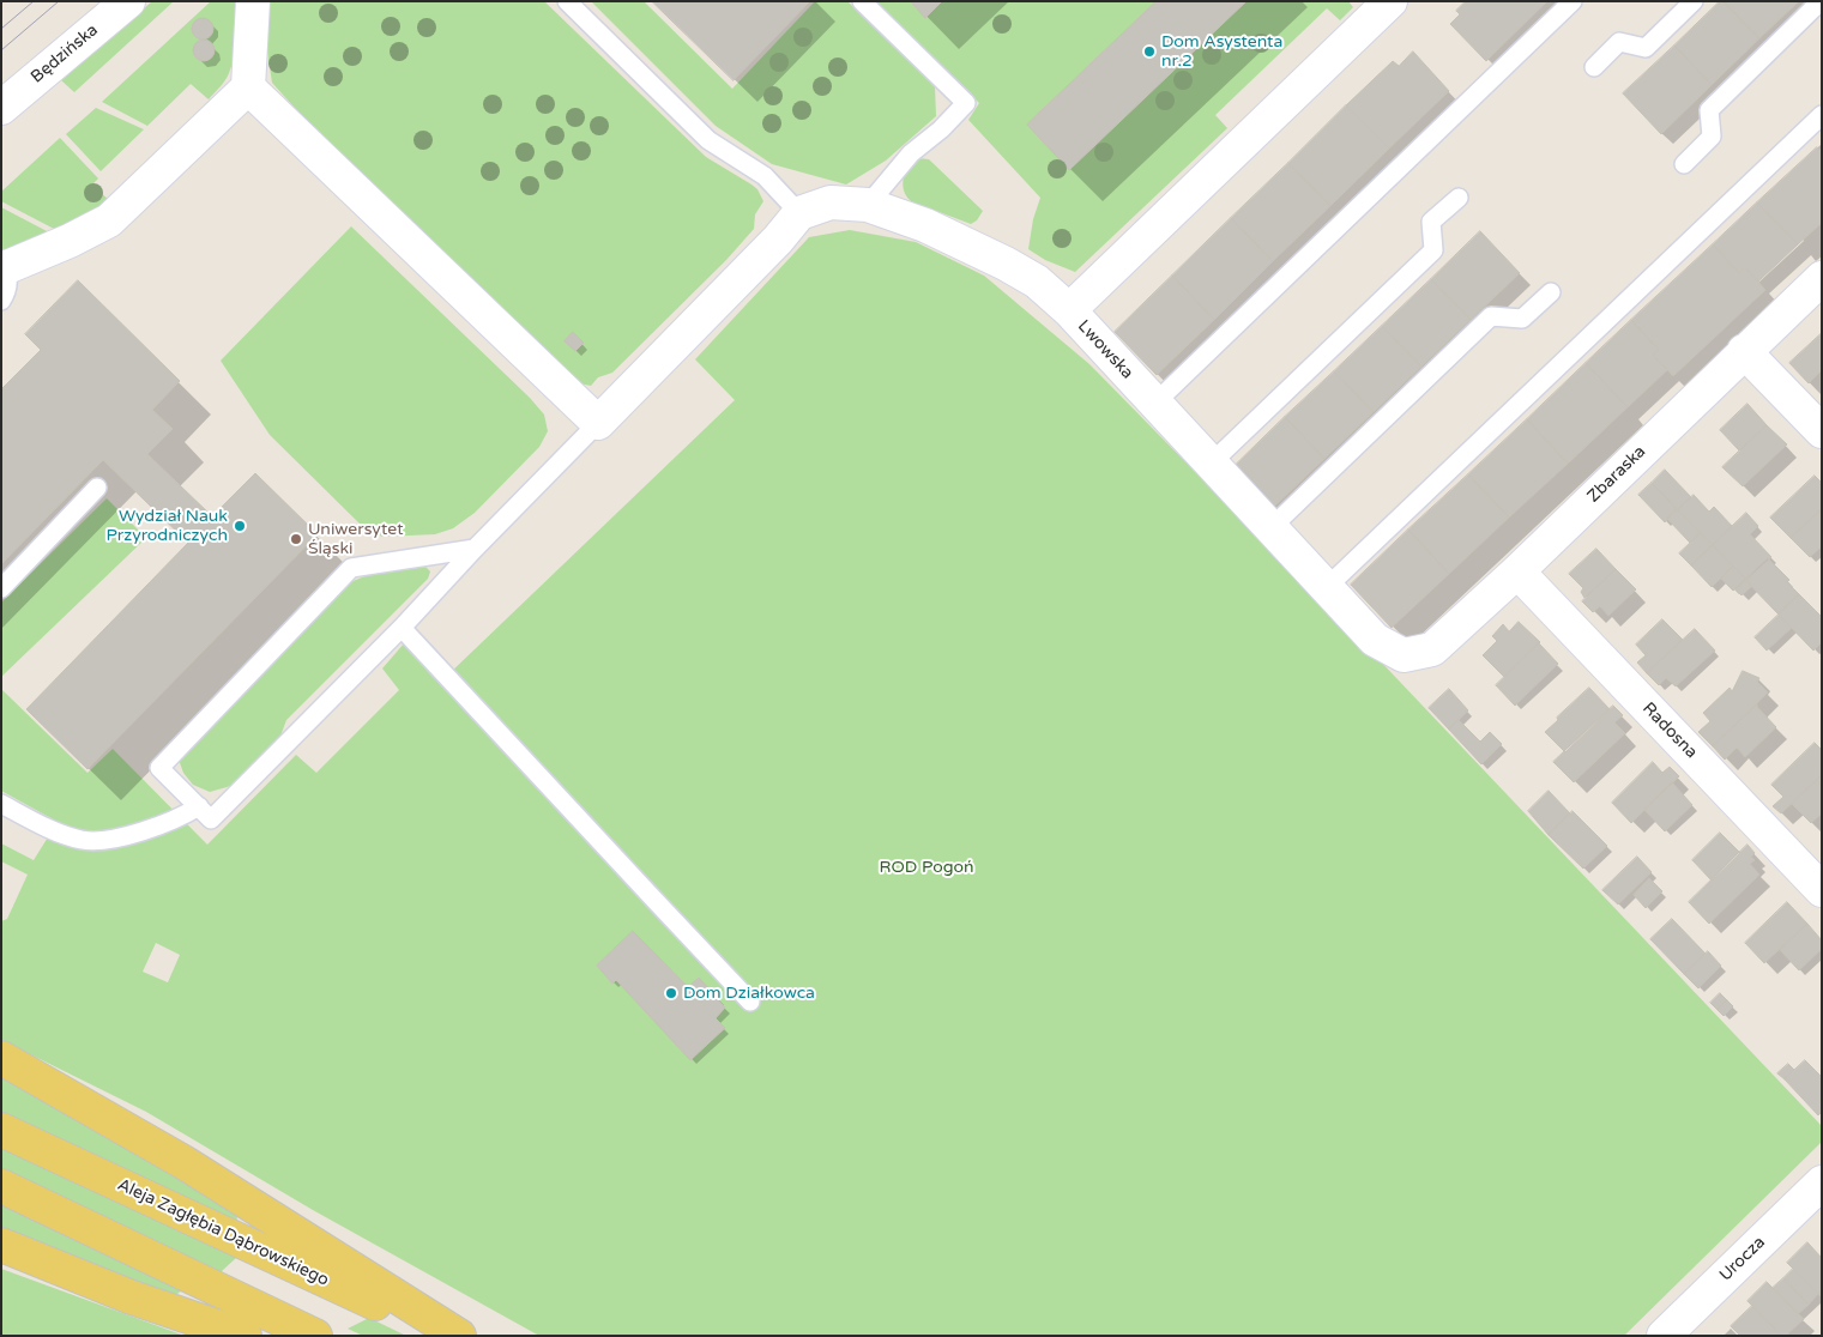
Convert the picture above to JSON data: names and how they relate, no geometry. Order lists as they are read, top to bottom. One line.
{"streets":{"main road":["Aleja Zagłębia Dąbrowskiego"],"street":["Będzińska","Lwowska","Zbaraska","Radosna","Urocza"]},"crossings":[["Lwowska","Zbaraska"],["Zbaraska","Radosna"]],"parks":["ROD Pogoń"],"places":["Dom Asystenta nr.2","Wydział Nauk Przyrodniczych","Uniwersytet Śląski","Dom Działkowca"]}
